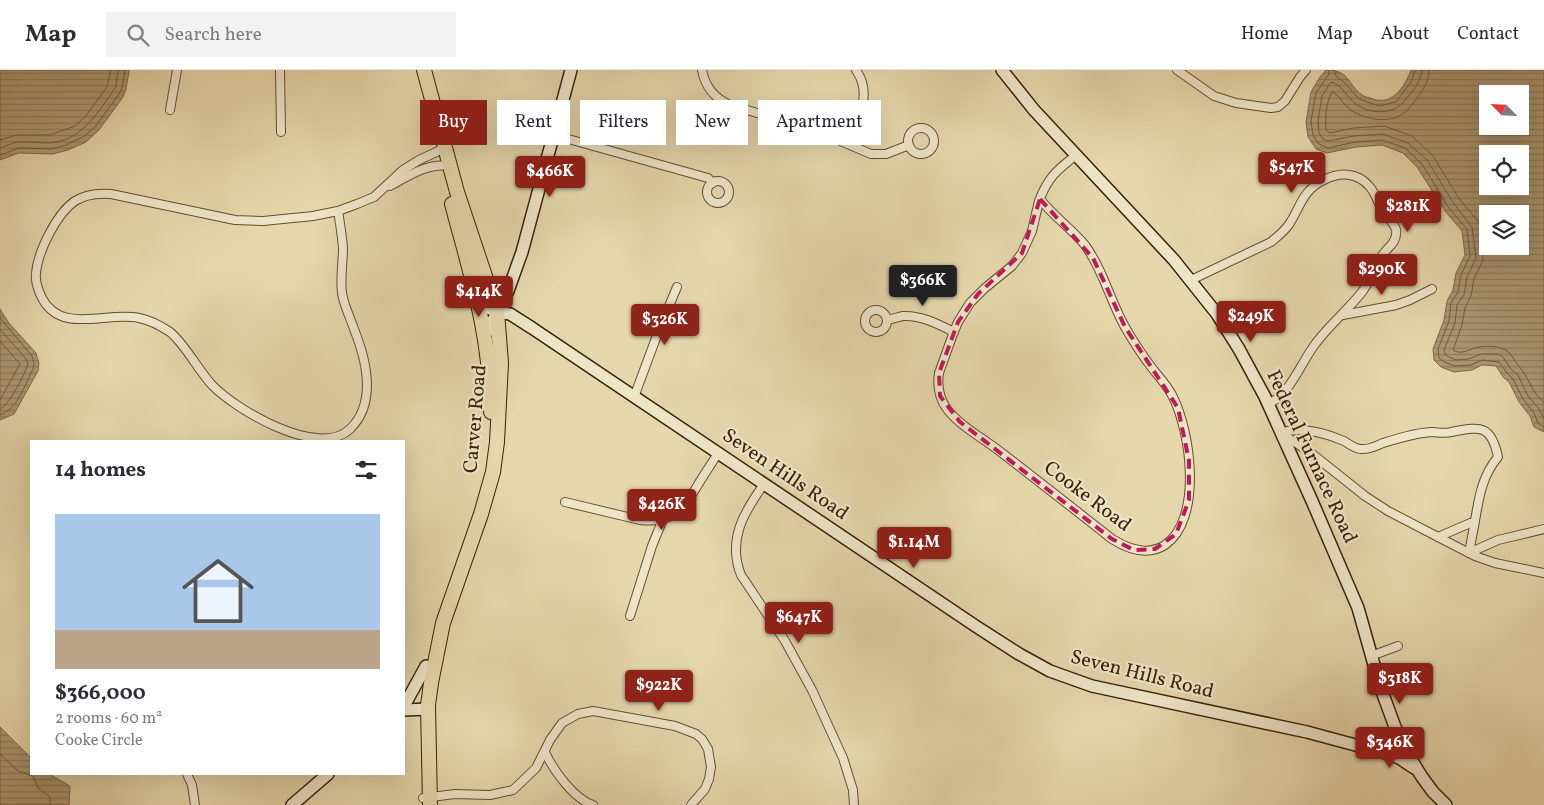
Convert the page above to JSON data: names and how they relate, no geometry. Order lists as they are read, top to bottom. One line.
{"streets":{"highway":["Carver Road"],"street":["Federal Furnace Road","Seven Hills Road","Cooke Road"]},"crossings":[["Carver Road","Seven Hills Road"],["Federal Furnace Road","Seven Hills Road"],["Federal Furnace Road","Cooke Road"]],"north":"top left","page":{"header":"Map","search":"Search here","nav":["Home","Map","About","Contact"],"chip":["Buy","Rent","Filters","New","Apartment"],"price":["$547K","$466K","$281K","$290K","$366K","$414K","$249K","$326K","$426K","$1.14M","$647K","$318K","$922K","$346K"],"heading":"14 homes","list":[{"name":"$366,000","note":"2 rooms · 60 m² · Cooke Circle"}]}}
